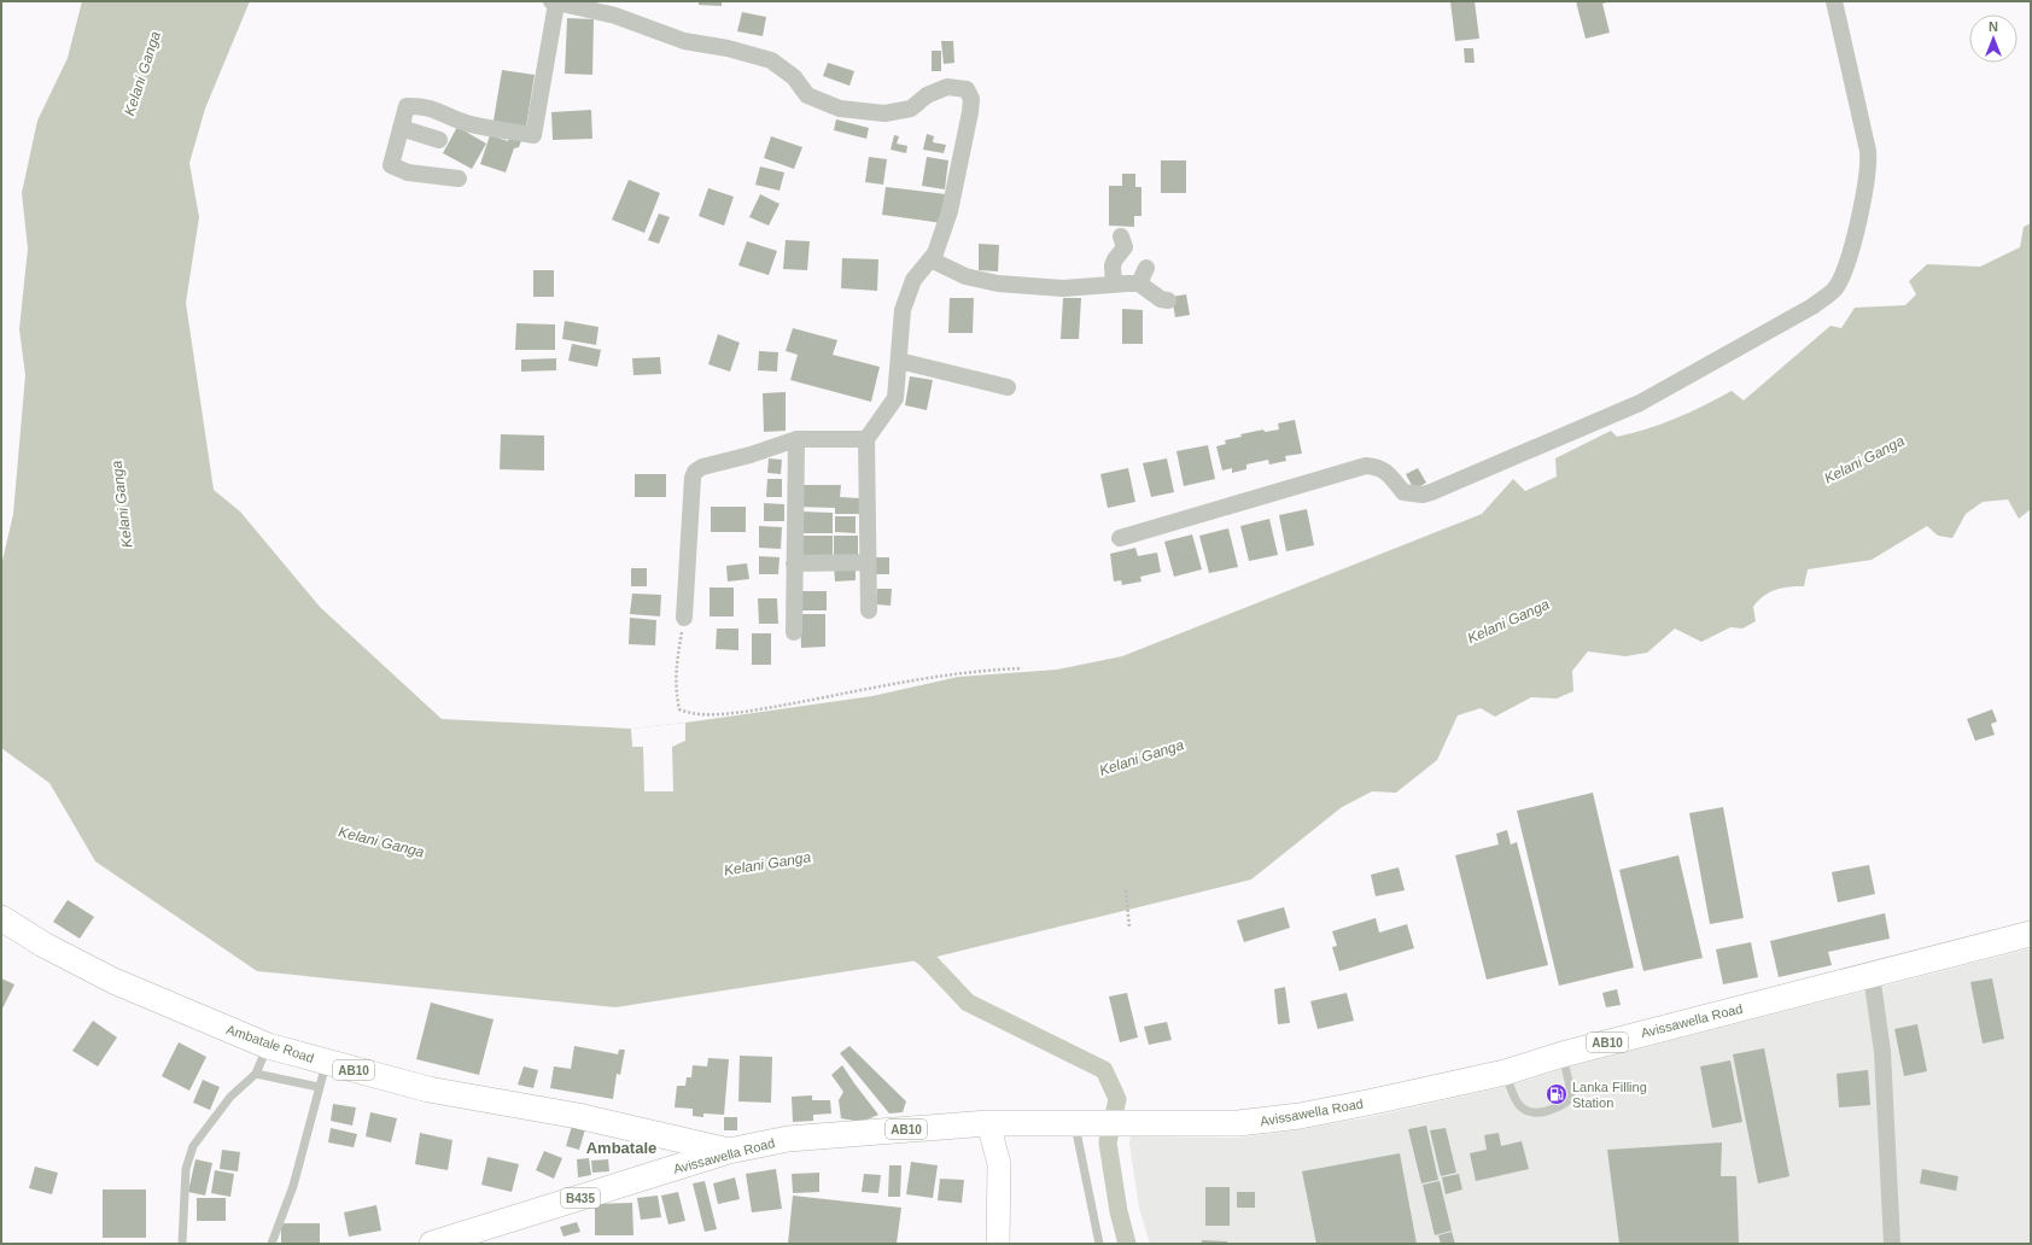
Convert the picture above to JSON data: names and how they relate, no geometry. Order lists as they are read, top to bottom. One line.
{"streets":{"main road":["Avissawella Road","AB10","Ambatale Road","B435"]},"crossings":[["Avissawella Road","Ambatale Road"]],"districts":["Ambatale"],"water":["Kelani Ganga"],"places":{"fuel station":["Lanka Filling Station"]},"north":"top"}
